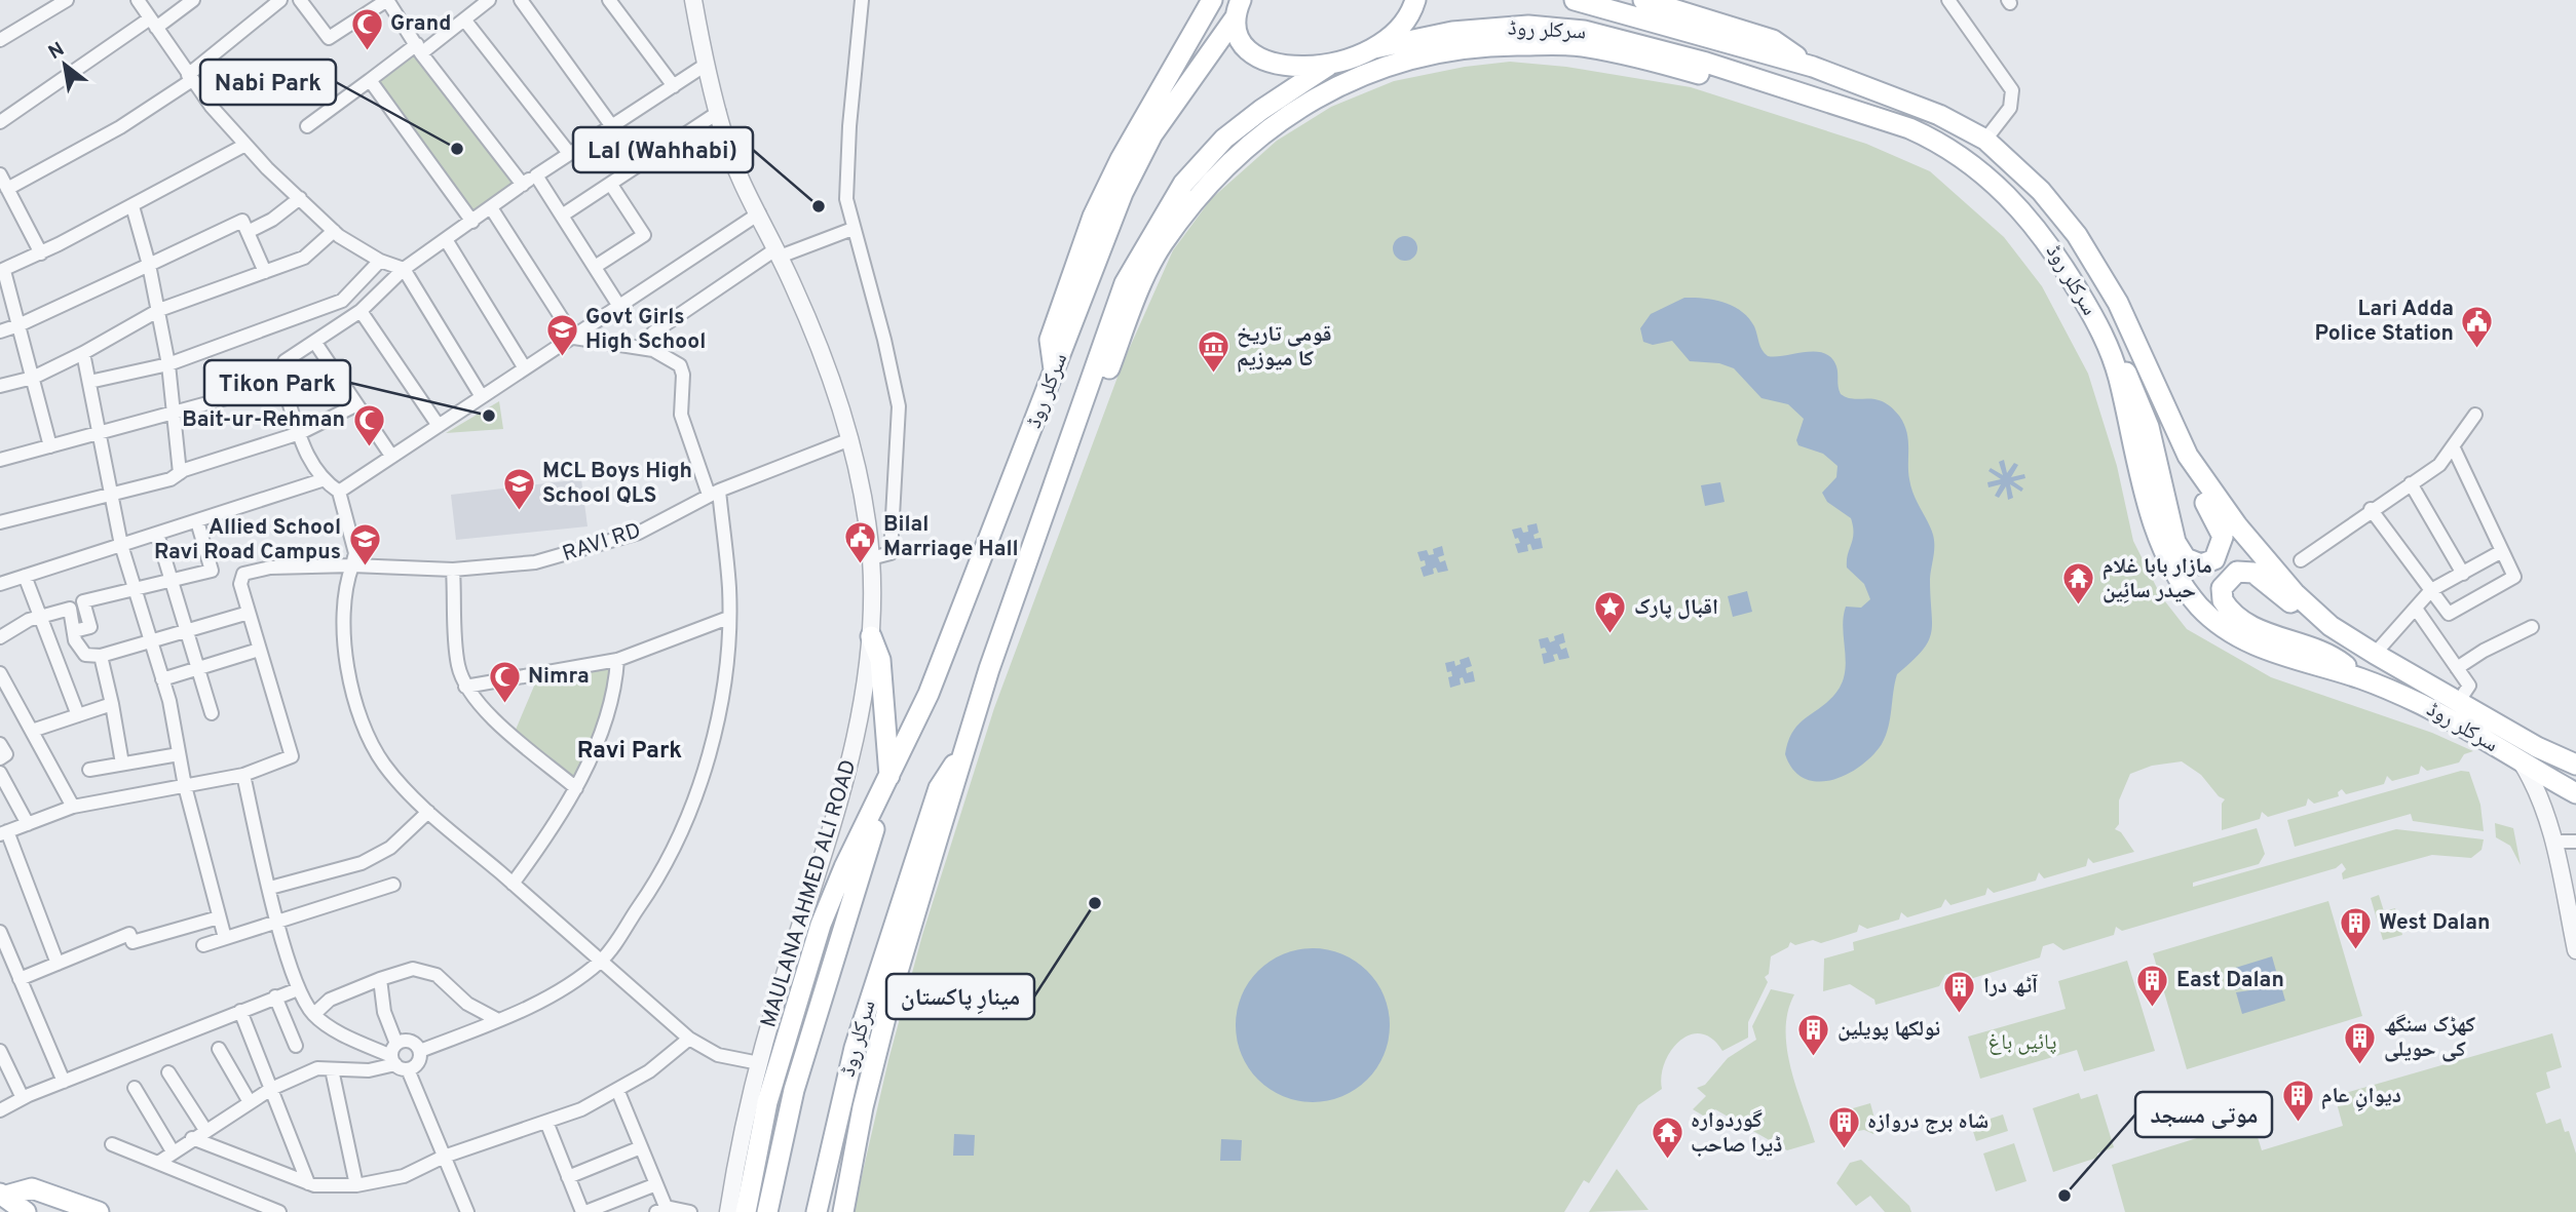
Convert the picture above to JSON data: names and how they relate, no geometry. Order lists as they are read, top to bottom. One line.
{"streets":{"main road":["سرکلر روڈ"],"street":["RAVI RD","MAULANA AHMED ALI ROAD"]},"crossings":[["سرکلر روڈ","MAULANA AHMED ALI ROAD"],["RAVI RD","MAULANA AHMED ALI ROAD"]],"districts":["Ravi Park"],"parks":["پائیں باغ"],"places":{"mosque":["Grand","Bait-ur-Rehman","Nimra"],"other":["Nabi Park","Lal (Wahhabi)","Tikon Park","مینارِ پاکستان","موتی مسجد"],"public building":["Lari Adda Police Station","Bilal Marriage Hall"],"school or university":["Govt Girls High School","MCL Boys High School QLS","Allied School Ravi Road Campus"],"museum":["قومی تاریخ کا میوزیم"],"temple":["مازار بابا غلام حیدر سائِین","گوردوارہ ڈیرا صاحب"],"place":["اقبال پارک"],"building":["West Dalan","East Dalan","آٹھ درا","نولکھا پویلین","کھڑک سنگھ کی حویلی","دیوانِ عام","شاہ برج دروازہ"]},"north":"top left"}
